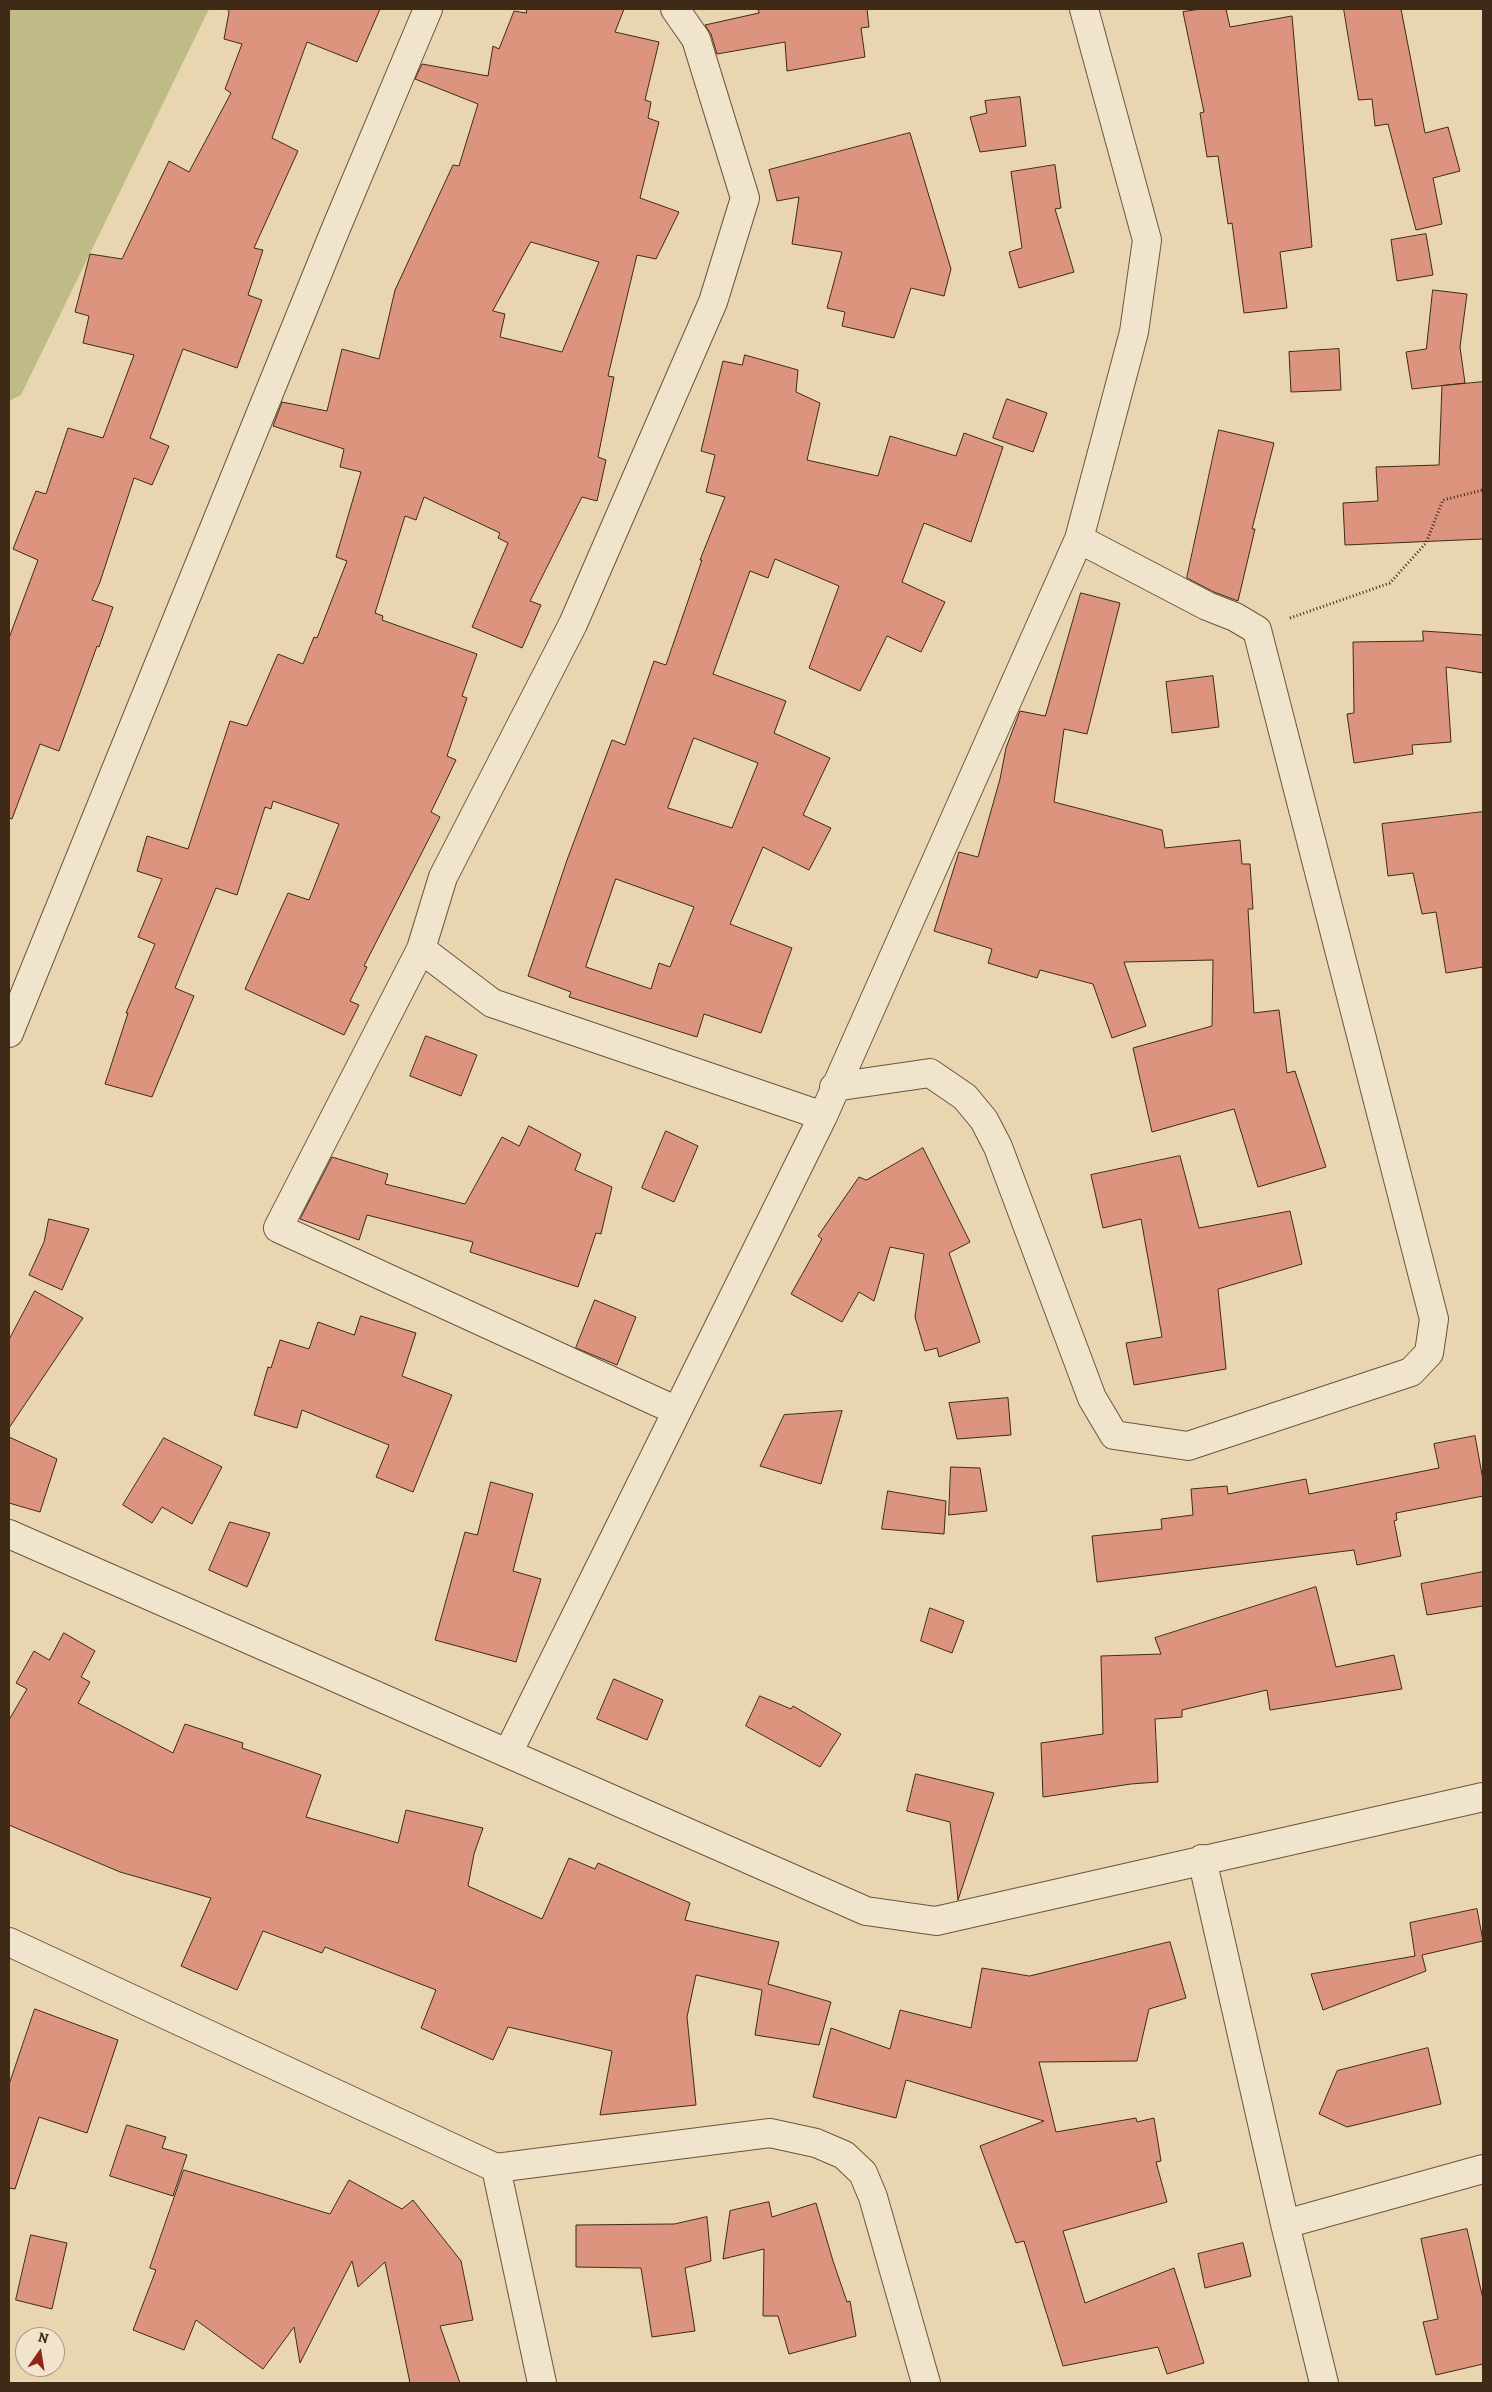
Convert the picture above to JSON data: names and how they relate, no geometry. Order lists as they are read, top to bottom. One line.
{"north":"top"}
